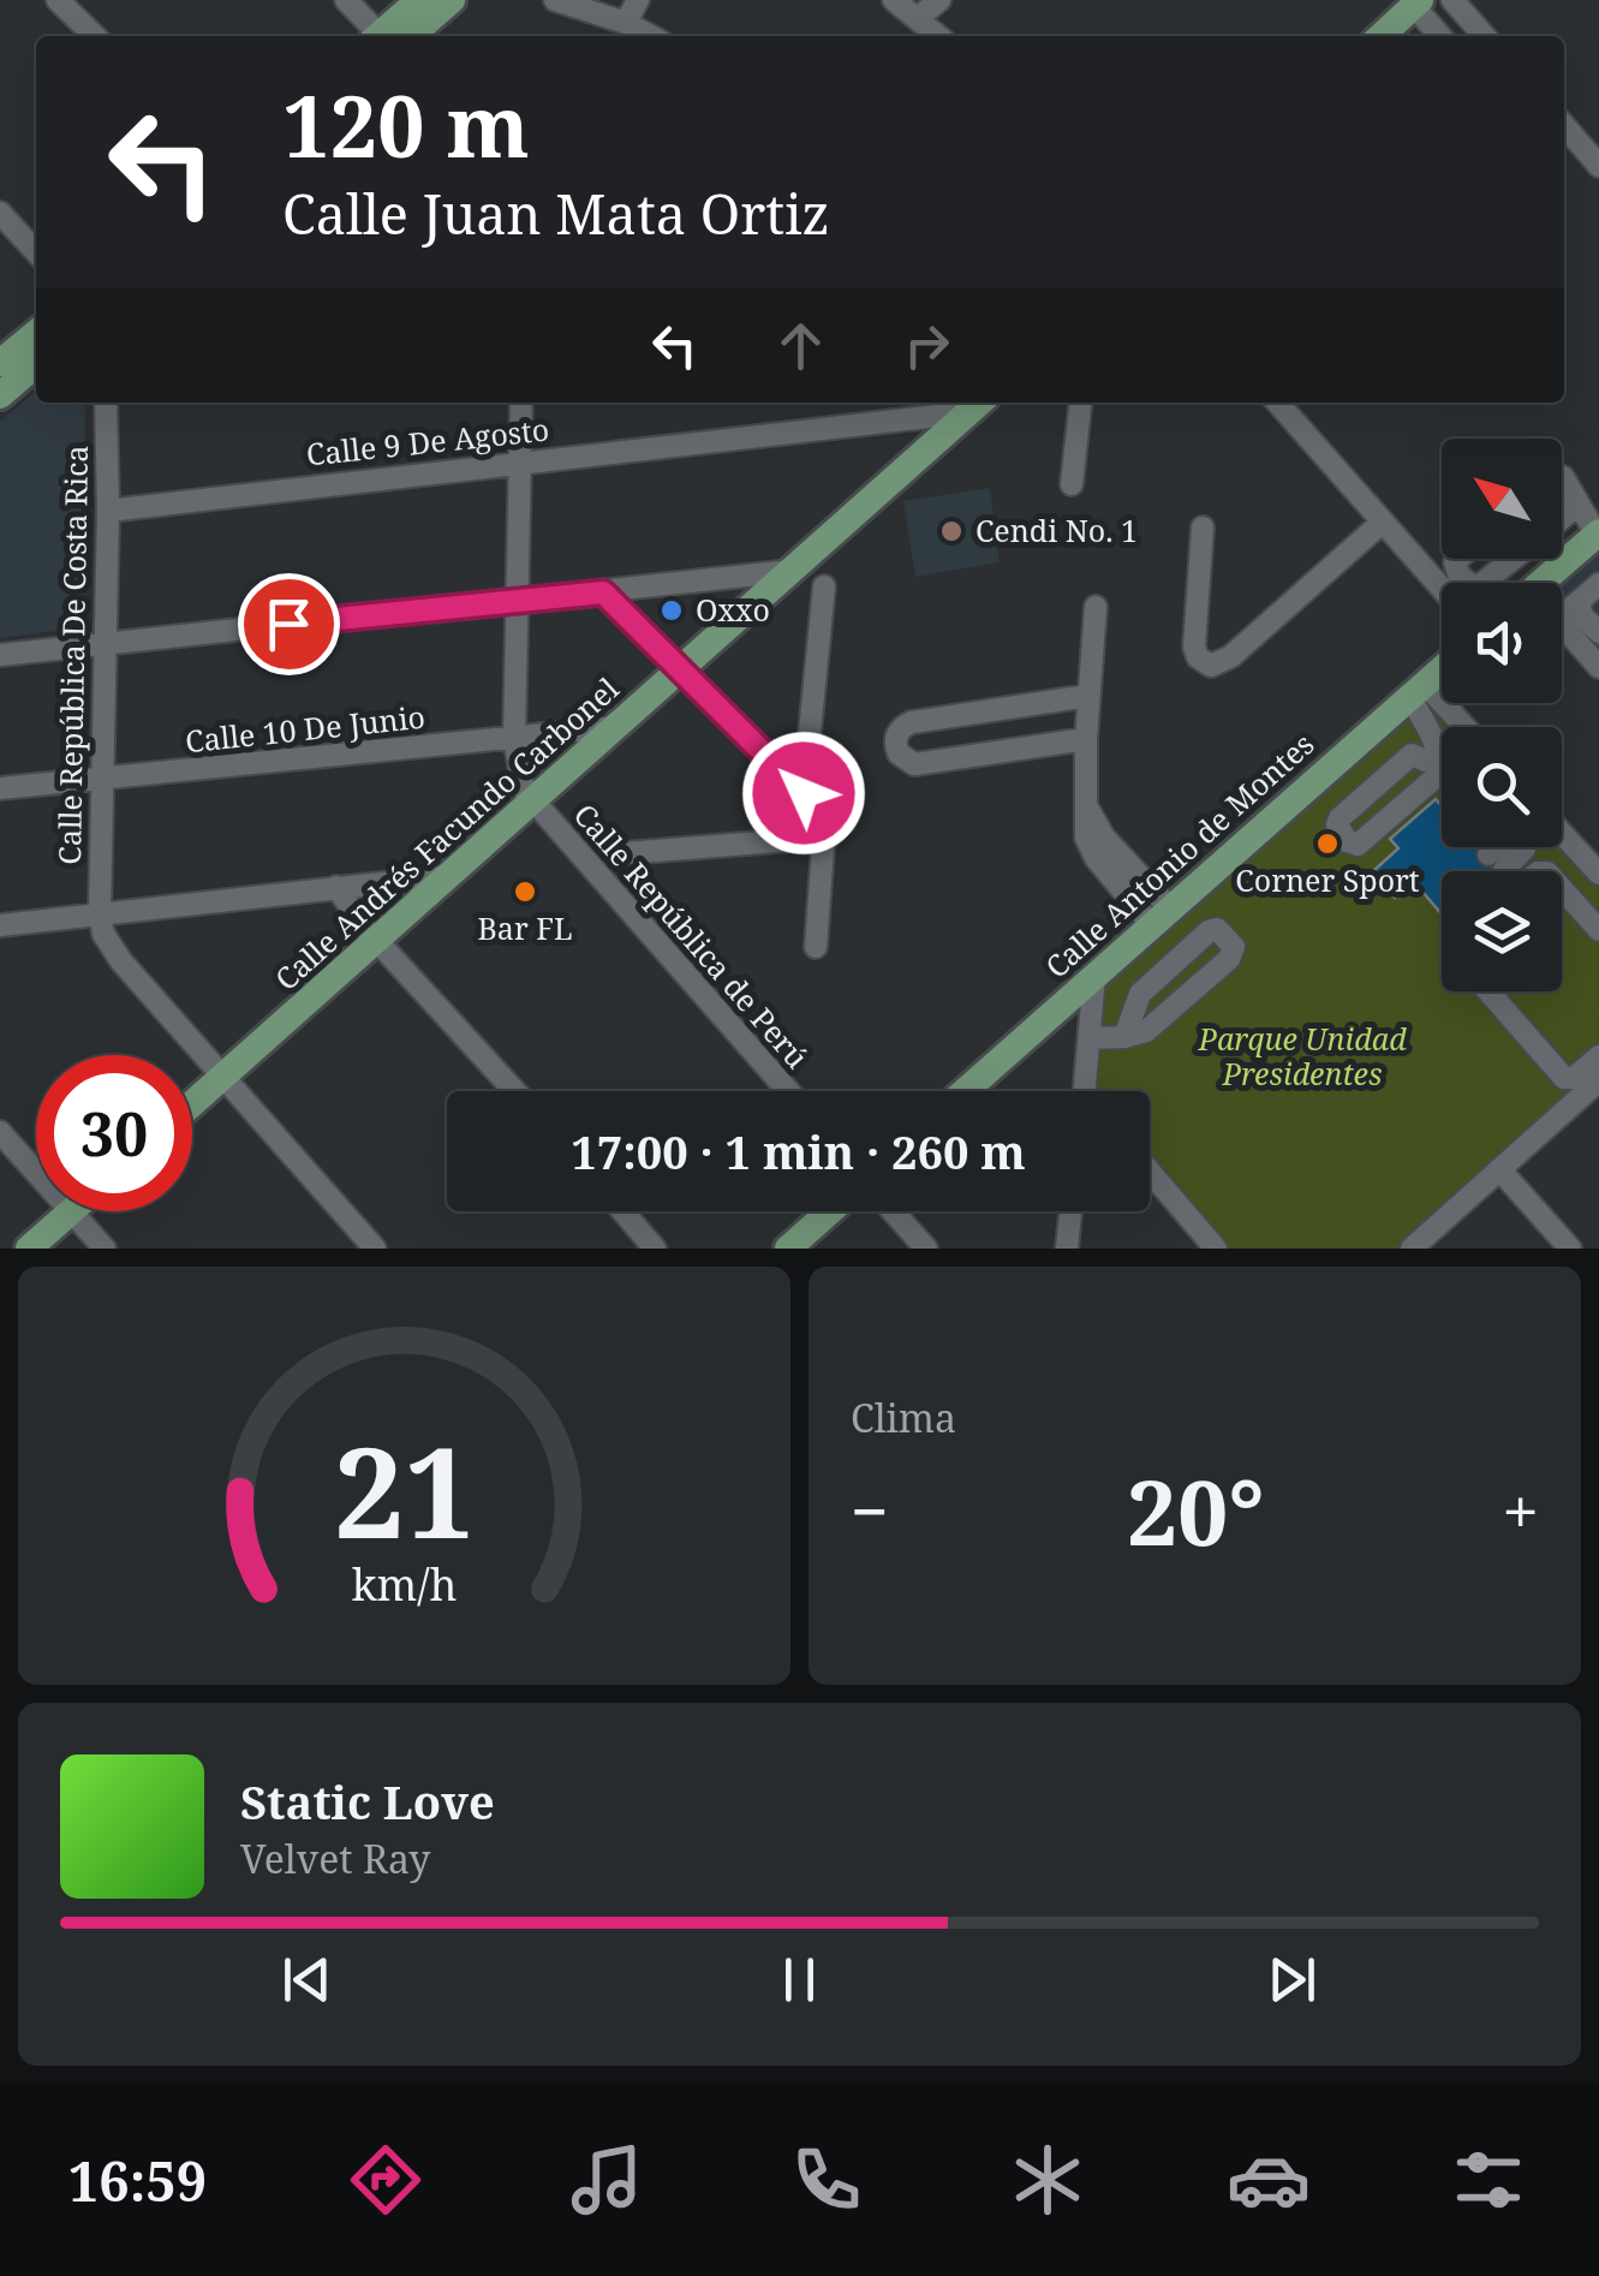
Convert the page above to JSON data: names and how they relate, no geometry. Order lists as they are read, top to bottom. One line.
{"streets":{"main road":["Calle Andrés Facundo Carbonel","Calle Antonio de Montes"],"street":["Calle 9 De Agosto","Calle República De Costa Rica","Calle 10 De Junio","Calle República de Perú"]},"crossings":[["Calle 9 De Agosto","Calle República De Costa Rica"],["Calle 9 De Agosto","Calle Andrés Facundo Carbonel"],["Calle República De Costa Rica","Calle 10 De Junio"],["Calle 10 De Junio","Calle Andrés Facundo Carbonel"],["Calle Andrés Facundo Carbonel","Calle República de Perú"]],"parks":["Parque Unidad Presidentes"],"places":["Cendi No. 1","Oxxo","Corner Sport","Bar FL"],"north":"top left","page":{"turn":["120 m","Calle Juan Mata Ortiz"],"limit":"30","trip":"17:00 · 1 min · 260 m","tile":"Clima","heat":["−","20°","+"],"song":["Static Love","Velvet Ray"],"tabs":"16:59","gauge":["21","km/h"]}}
